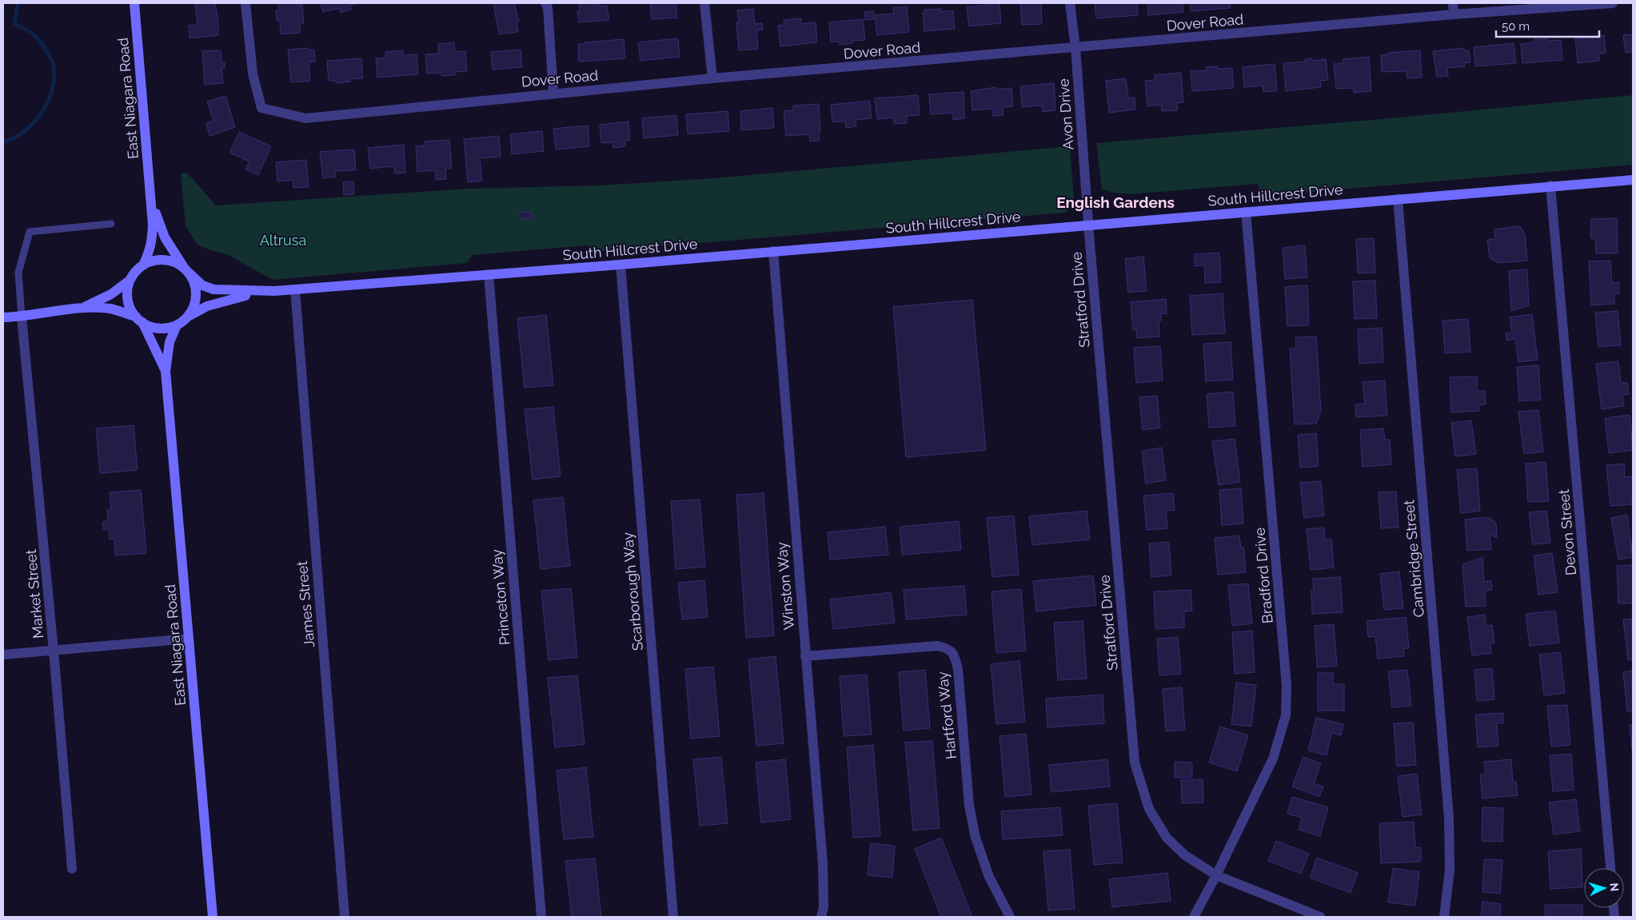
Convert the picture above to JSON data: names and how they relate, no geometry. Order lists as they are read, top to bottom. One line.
{"streets":{"street":["Dover Road","East Niagara Road","Avon Drive","South Hillcrest Drive","Stratford Drive","Devon Street","Cambridge Street","Bradford Drive","Winston Way","Scarborough Way","Market Street","Princeton Way","James Street","Hartford Way"]},"crossings":[["Dover Road","Avon Drive"],["East Niagara Road","South Hillcrest Drive"],["Avon Drive","South Hillcrest Drive"],["Avon Drive","Stratford Drive"],["South Hillcrest Drive","Stratford Drive"],["South Hillcrest Drive","Devon Street"],["South Hillcrest Drive","Cambridge Street"],["South Hillcrest Drive","Bradford Drive"],["South Hillcrest Drive","Winston Way"],["South Hillcrest Drive","Scarborough Way"],["South Hillcrest Drive","Princeton Way"],["South Hillcrest Drive","James Street"],["Stratford Drive","Bradford Drive"],["Winston Way","Hartford Way"]],"districts":["English Gardens"],"parks":["Altrusa"],"scale_bar":"50 m","north":"right"}
